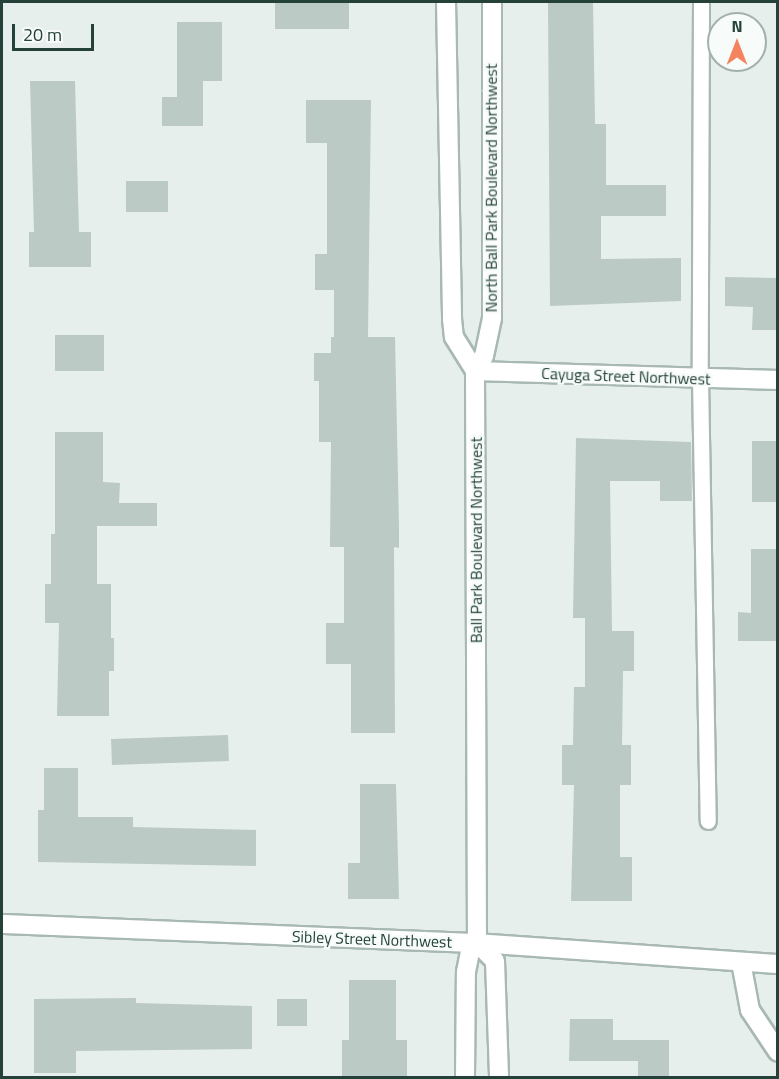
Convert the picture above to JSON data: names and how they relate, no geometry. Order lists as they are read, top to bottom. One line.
{"streets":{"street":["North Ball Park Boulevard Northwest","Cayuga Street Northwest","Ball Park Boulevard Northwest","Sibley Street Northwest"]},"crossings":[["North Ball Park Boulevard Northwest","Cayuga Street Northwest"],["North Ball Park Boulevard Northwest","Ball Park Boulevard Northwest"],["Cayuga Street Northwest","Ball Park Boulevard Northwest"],["Ball Park Boulevard Northwest","Sibley Street Northwest"]],"scale_bar":"20 m","north":"top"}
